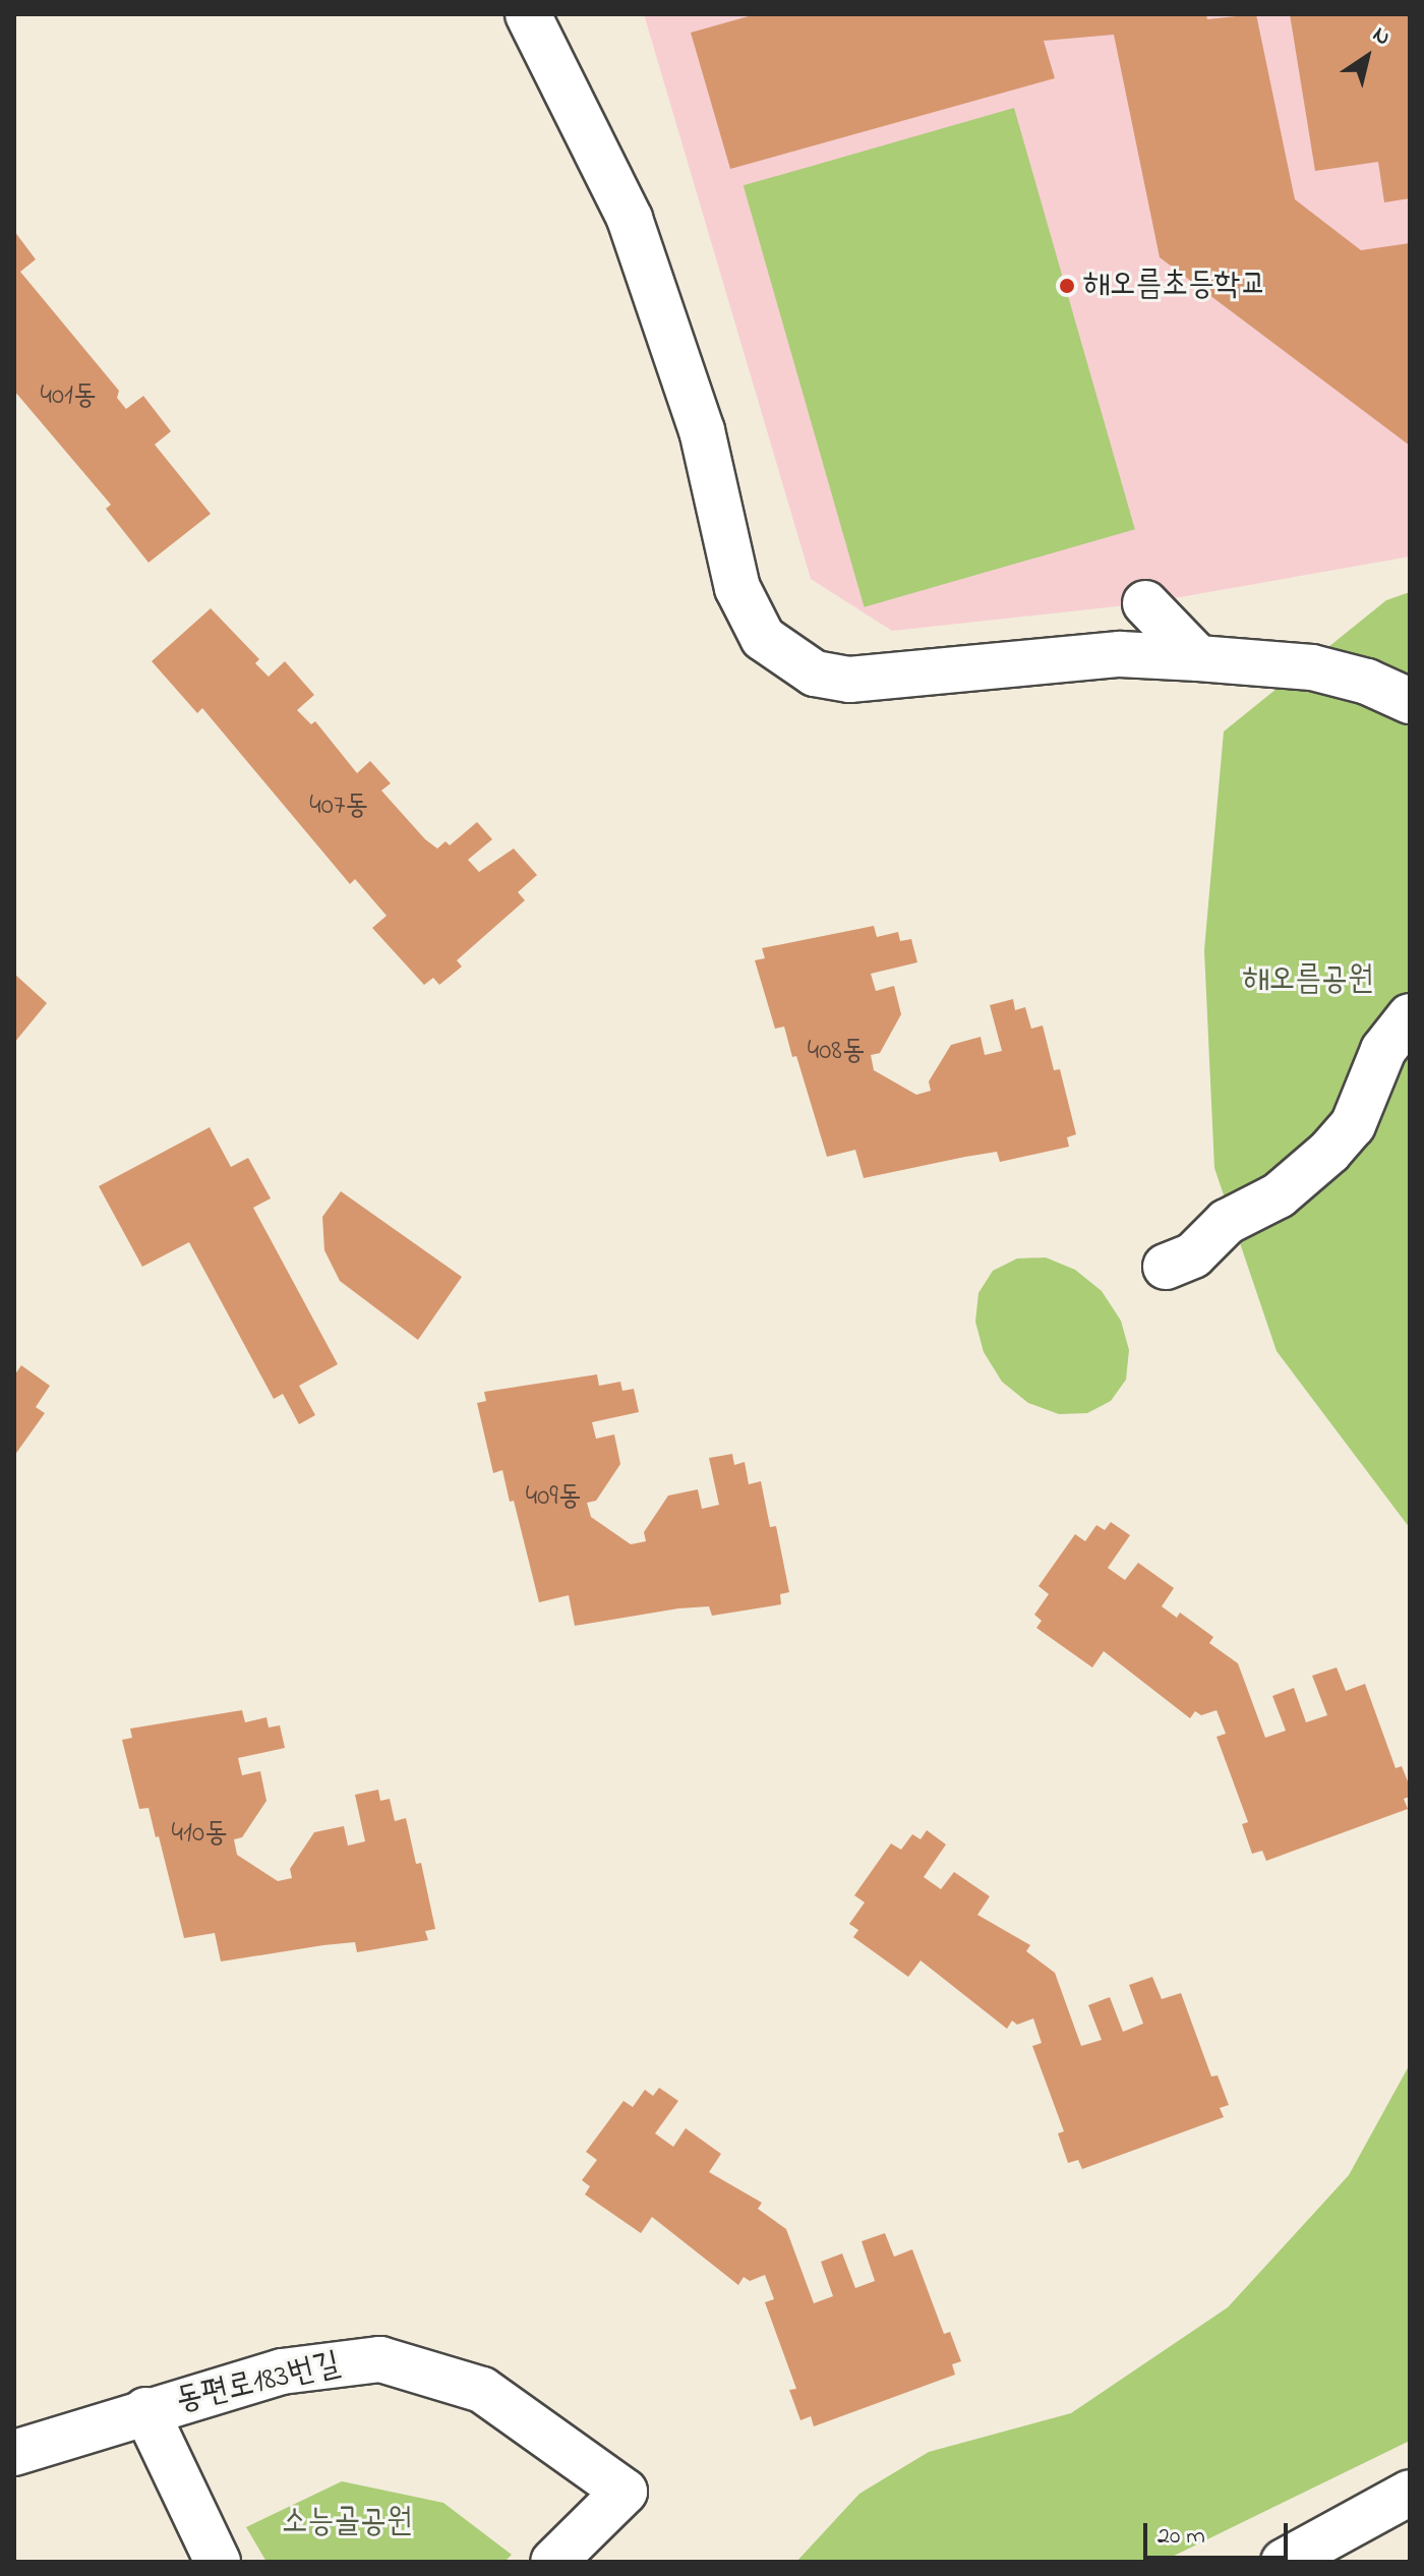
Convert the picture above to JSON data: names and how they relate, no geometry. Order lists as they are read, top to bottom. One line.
{"streets":{"street":["동편로183번길"]},"parks":["해오름공원","소능골공원"],"places":["해오름초등학교"],"house_numbers":["401동","407동","408동","409동","410동"],"scale_bar":"20 m","north":"top right"}
